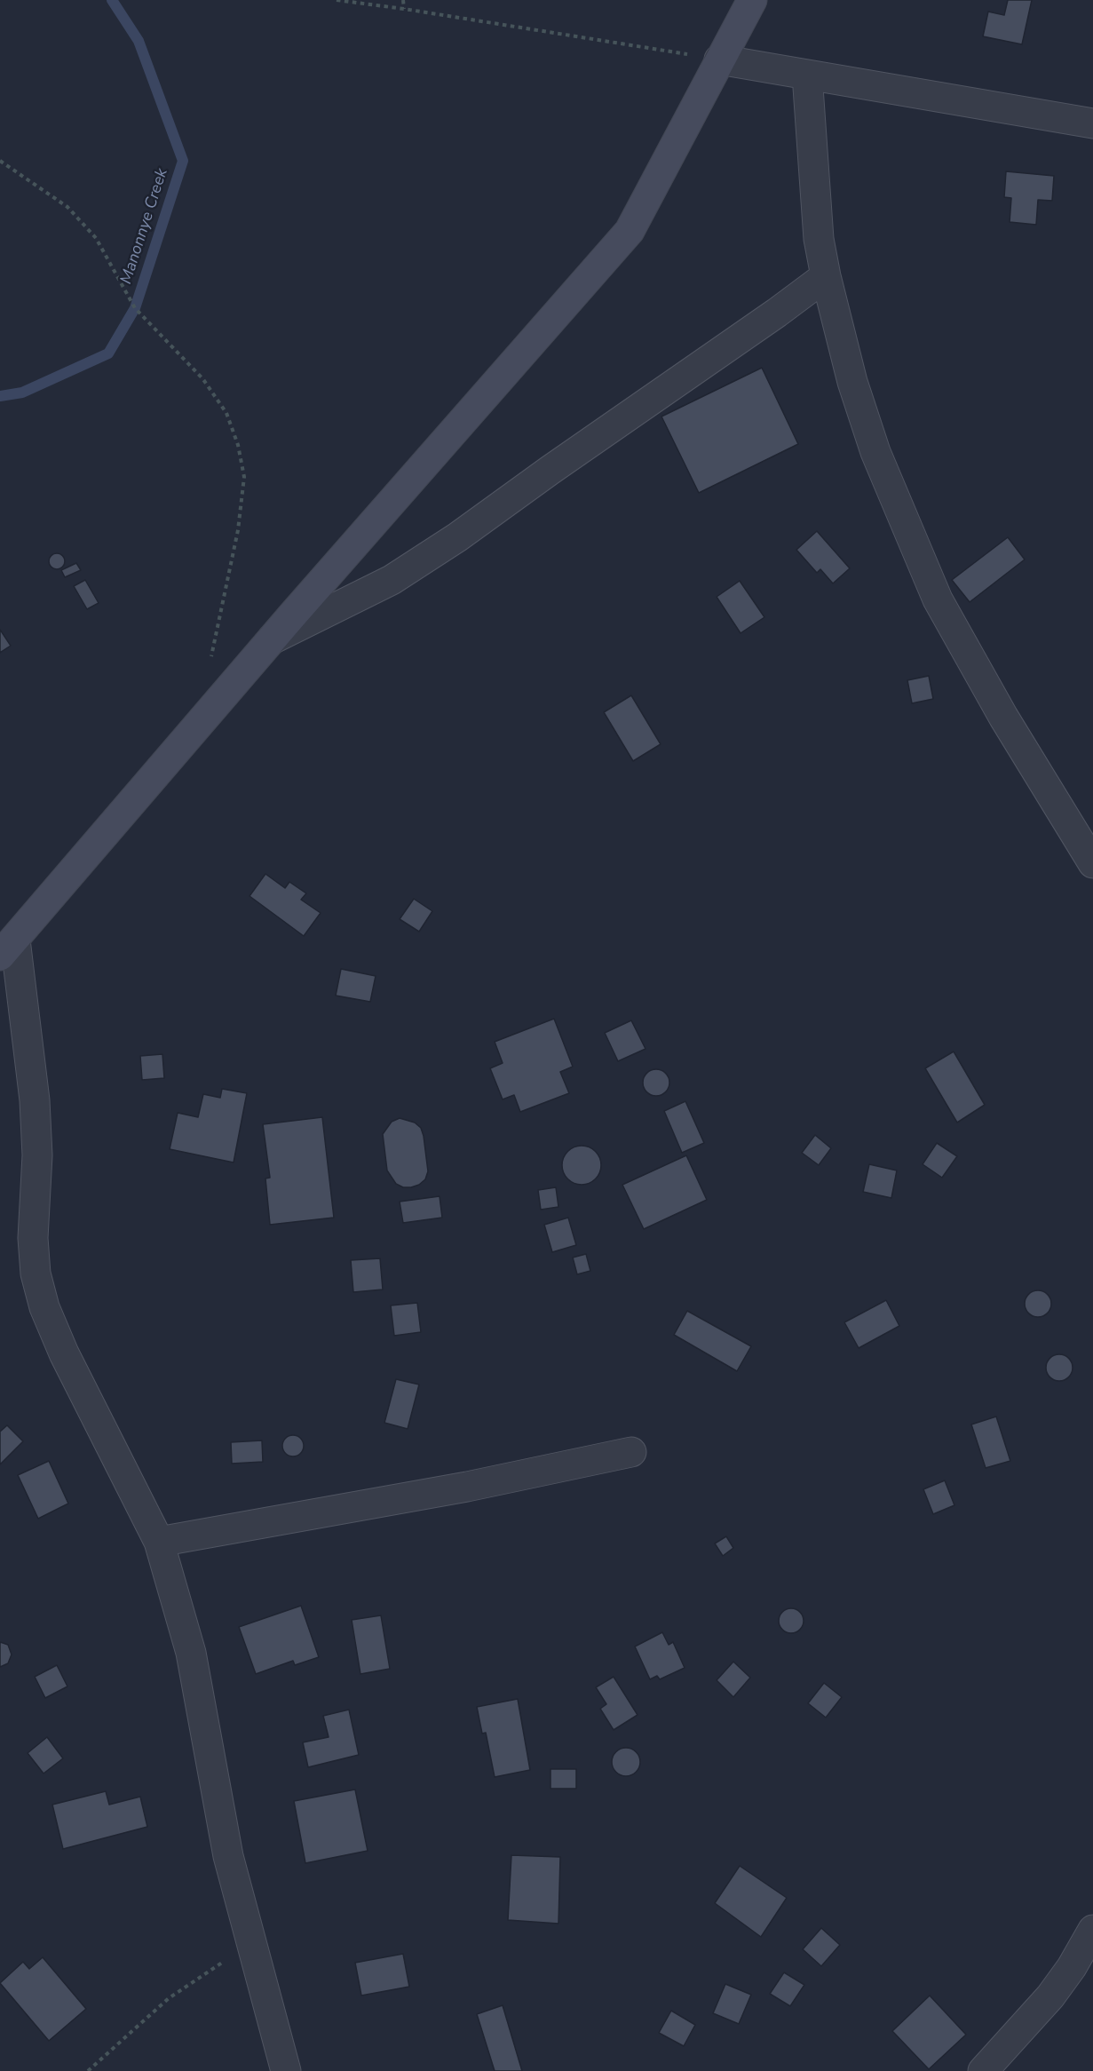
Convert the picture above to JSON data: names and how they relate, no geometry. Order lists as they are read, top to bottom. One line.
{"water":["Manonnye Creek"]}
